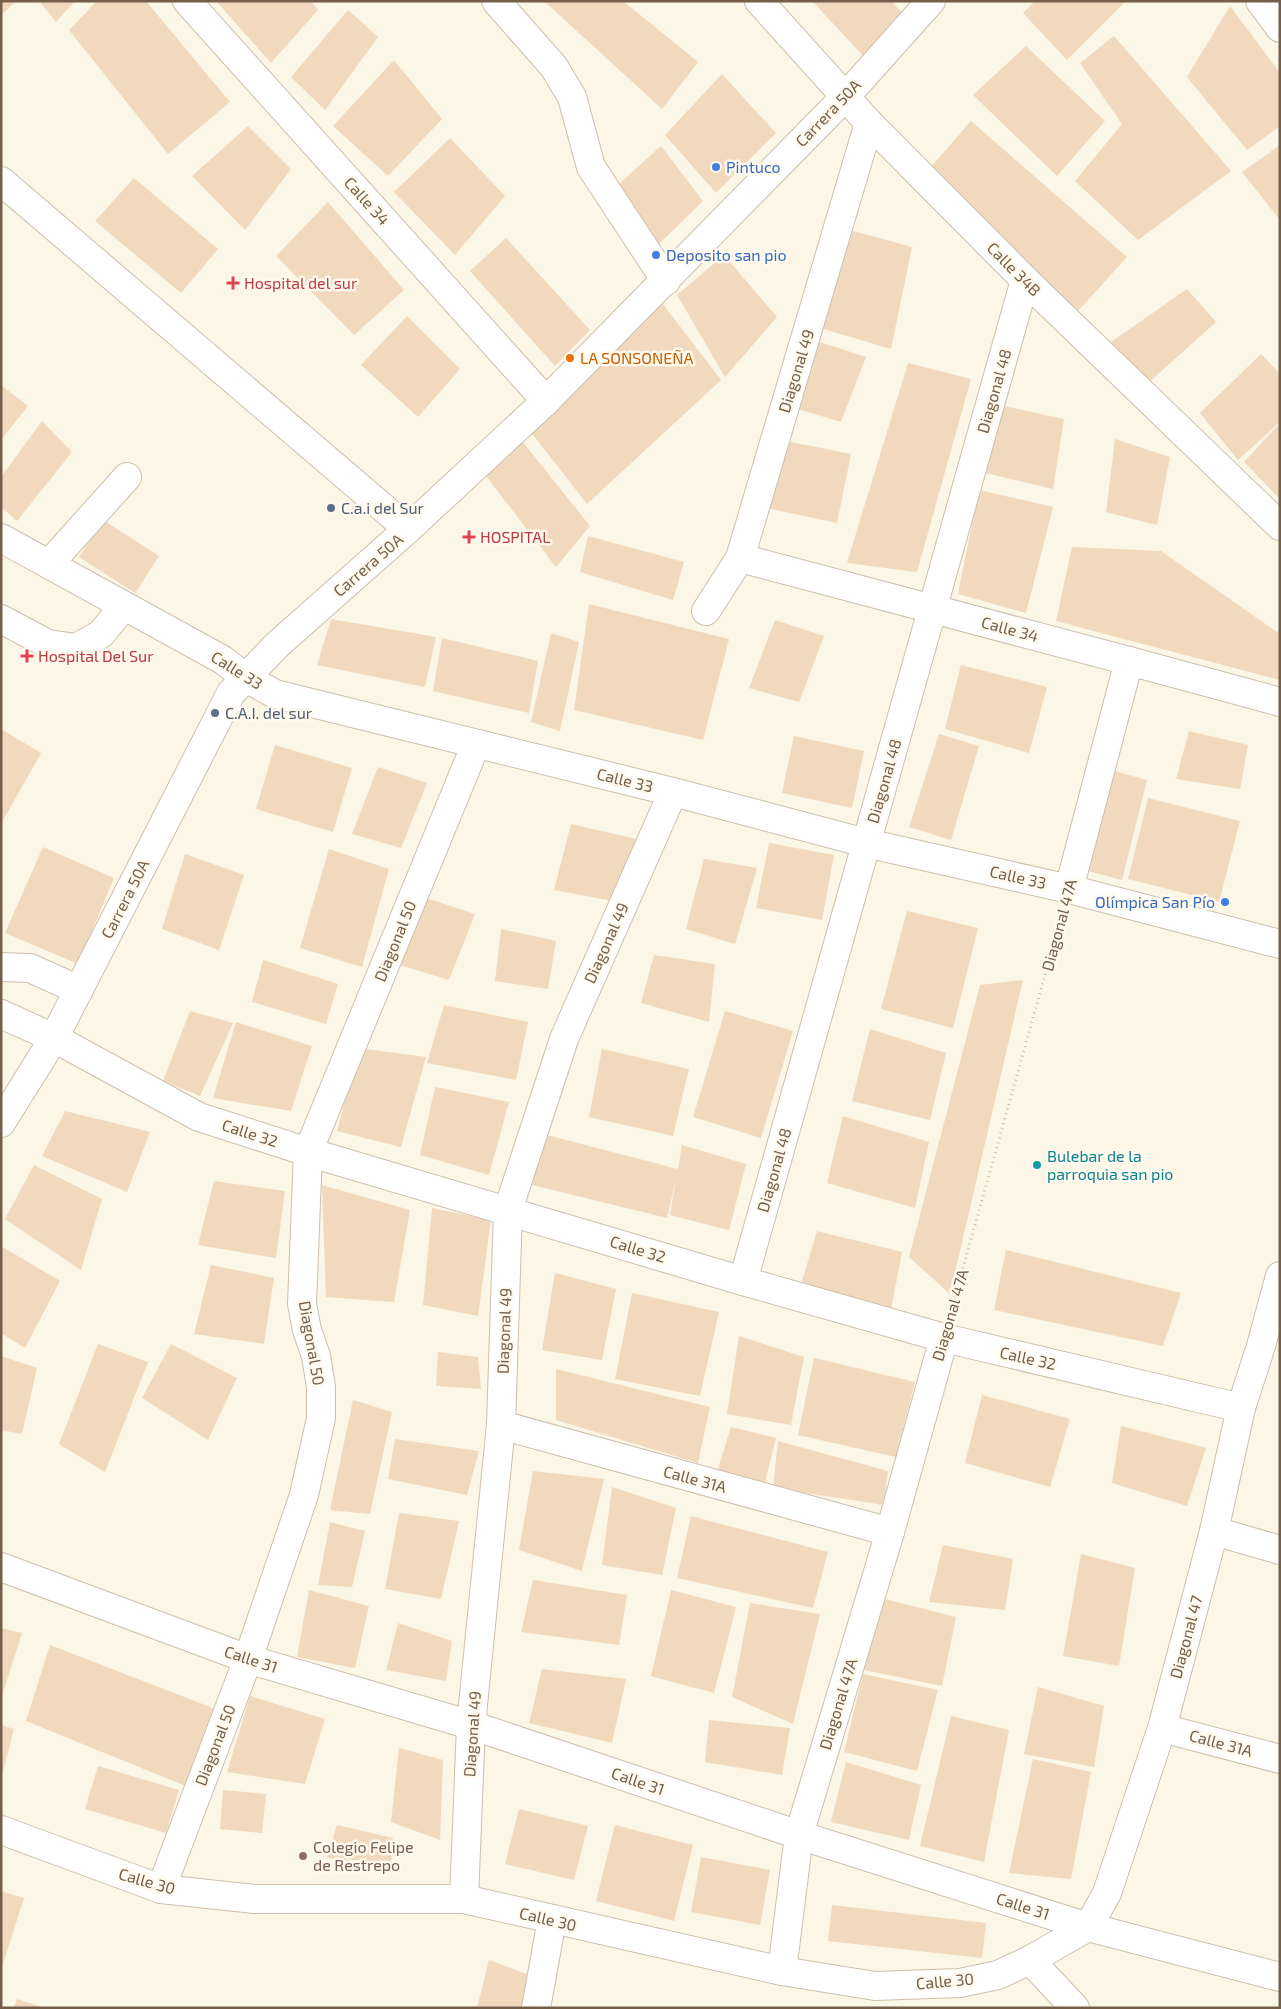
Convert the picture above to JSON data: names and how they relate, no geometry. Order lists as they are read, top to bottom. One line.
{"streets":{"street":["Carrera 50A","Calle 34","Calle 34B","Diagonal 49","Diagonal 48","Calle 33","Diagonal 47A","Diagonal 50","Calle 32","Calle 31A","Diagonal 47","Calle 31","Calle 30"]},"crossings":[["Carrera 50A","Calle 34"],["Carrera 50A","Calle 34B"],["Carrera 50A","Calle 33"],["Carrera 50A","Calle 32"],["Calle 34","Diagonal 49"],["Calle 34","Diagonal 48"],["Calle 34","Diagonal 47A"],["Calle 34B","Diagonal 49"],["Calle 34B","Diagonal 48"],["Diagonal 49","Calle 33"],["Diagonal 49","Calle 32"],["Diagonal 49","Calle 31A"],["Diagonal 49","Calle 31"],["Diagonal 49","Calle 30"],["Diagonal 48","Calle 33"],["Diagonal 48","Calle 32"],["Calle 33","Diagonal 47A"],["Calle 33","Diagonal 50"],["Diagonal 47A","Calle 32"],["Diagonal 47A","Calle 31A"],["Diagonal 47A","Calle 31"],["Diagonal 47A","Calle 30"],["Diagonal 50","Calle 32"],["Diagonal 50","Calle 31"],["Diagonal 50","Calle 30"],["Calle 32","Diagonal 47"],["Calle 31A","Diagonal 47"],["Diagonal 47","Calle 31"]],"places":{"other":["Pintuco","Deposito san pio","LA SONSONEÑA","C.a.i del Sur","C.A.I. del sur","Olímpica San Pío","Bulebar de la parroquia san pio","Colegio Felipe de Restrepo"],"health":["Hospital del sur","HOSPITAL","Hospital Del Sur"]}}
